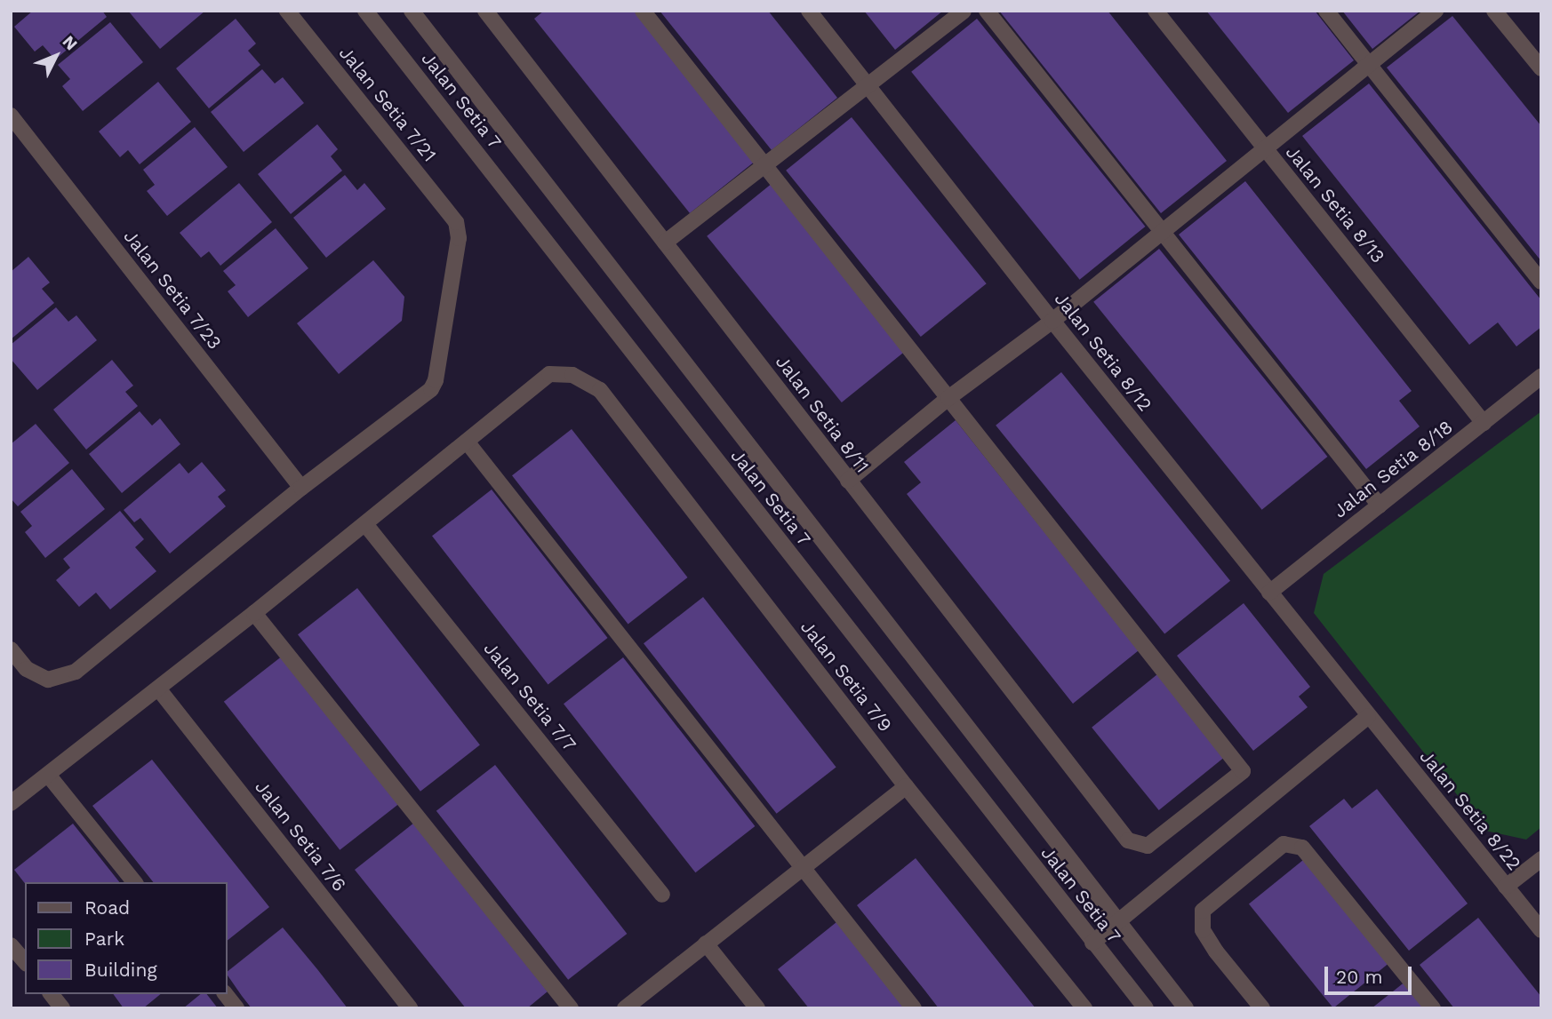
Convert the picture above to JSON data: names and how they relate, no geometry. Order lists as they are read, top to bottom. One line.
{"streets":{"street":["Jalan Setia 7","Jalan Setia 7/21","Jalan Setia 8/13","Jalan Setia 7/23","Jalan Setia 8/12","Jalan Setia 8/11","Jalan Setia 8/18","Jalan Setia 7/9","Jalan Setia 7/7","Jalan Setia 8/22","Jalan Setia 7/6"]},"crossings":[["Jalan Setia 7/21","Jalan Setia 7/23"],["Jalan Setia 8/13","Jalan Setia 8/18"],["Jalan Setia 8/12","Jalan Setia 8/18"],["Jalan Setia 8/12","Jalan Setia 8/22"]],"legend":["Road","Park","Building"],"scale_bar":"20 m","north":"top right"}
